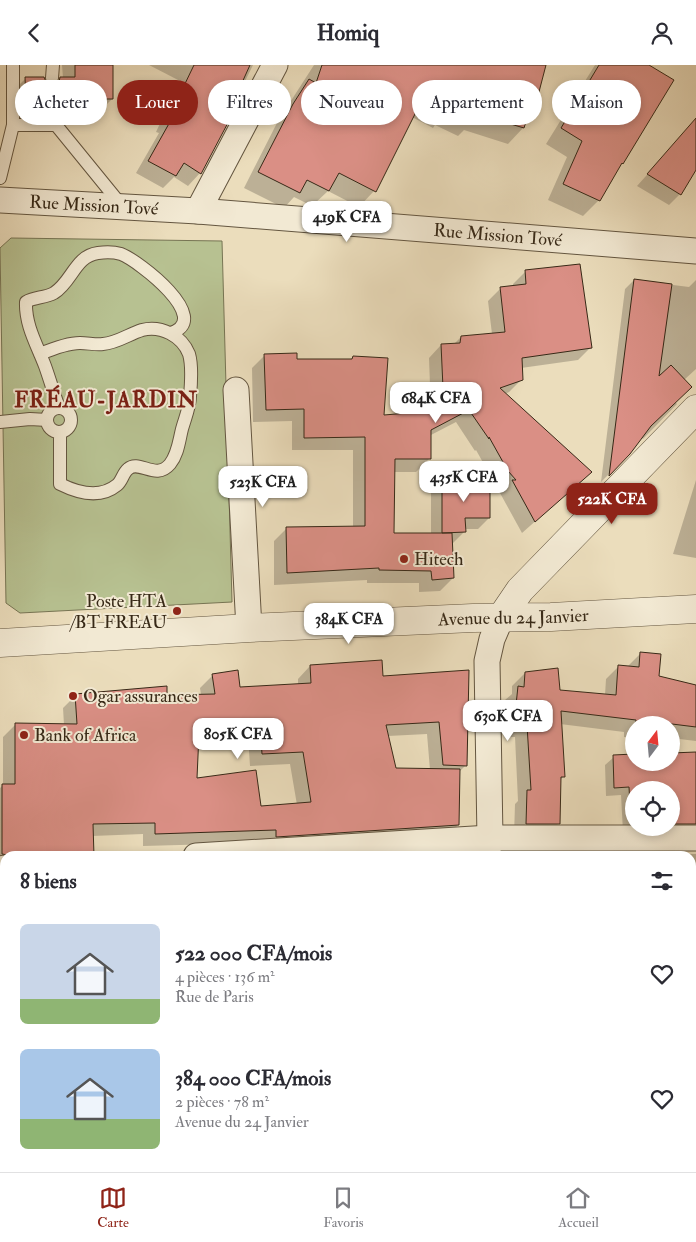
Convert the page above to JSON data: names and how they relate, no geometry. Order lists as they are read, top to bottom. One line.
{"streets":{"street":["Rue Mission Tové","Avenue du 24 Janvier"]},"districts":["FRÉAU-JARDIN"],"places":["Hitech","Poste HTA /BT FREAU","Ogar assurances","Bank of Africa"],"north":"top","page":{"header":"Homiq","chip":["Acheter","Louer","Filtres","Nouveau","Appartement","Maison"],"price":["419K CFA","684K CFA","435K CFA","523K CFA","522K CFA","384K CFA","630K CFA","805K CFA"],"heading":"8 biens","list":[{"name":"522 000 CFA/mois","note":"4 pièces · 136 m² · Rue de Paris"},{"name":"384 000 CFA/mois","note":"2 pièces · 78 m² · Avenue du 24 Janvier"}],"tabs":["Carte","Favoris","Accueil"]}}
